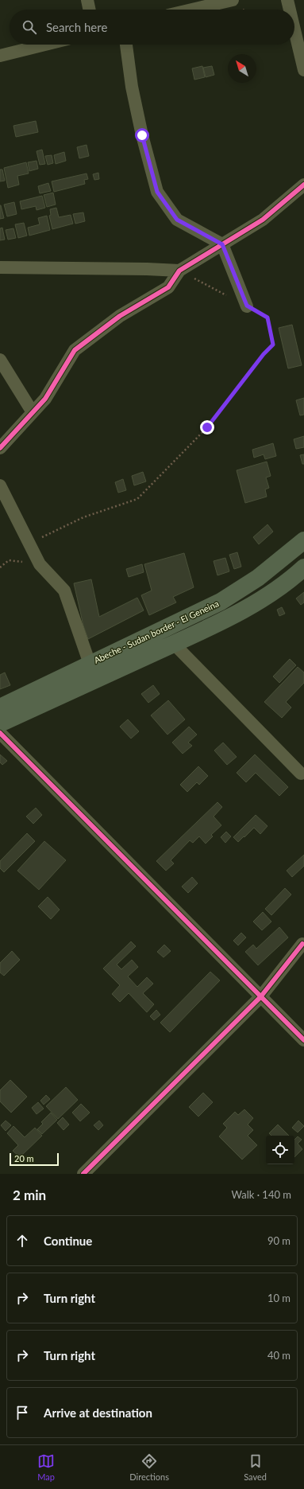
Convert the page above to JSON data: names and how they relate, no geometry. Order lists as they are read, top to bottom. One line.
{"streets":{"highway":["Abeche - Sudan border - El Geneina"]},"scale_bar":"20 m","north":"top left","page":{"search":"Search here","scale":"20 m","heading":["2 min","Walk · 140 m"],"list":[["Continue","90 m"],["Turn right","10 m"],["Turn right","40 m"],"Arrive at destination"],"nav":["Map","Directions","Saved"]}}
